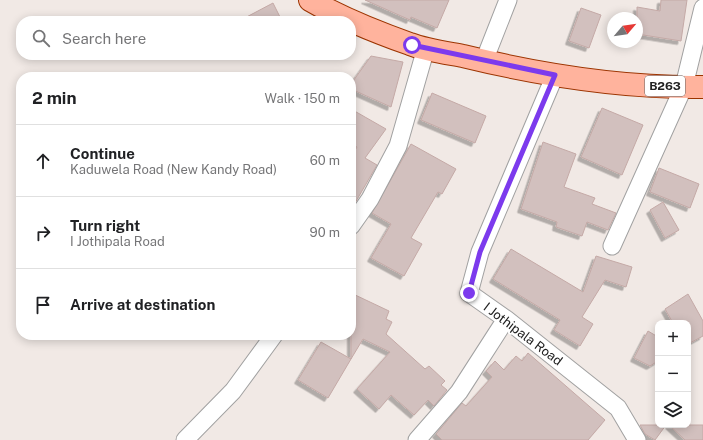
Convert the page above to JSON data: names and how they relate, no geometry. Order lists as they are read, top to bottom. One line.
{"streets":{"main road":["B263"],"street":["I Jothipala Road"]},"crossings":[["B263","I Jothipala Road"]],"north":"top right","page":{"search":"Search here","heading":["2 min","Walk · 150 m"],"list":[["Continue","Kaduwela Road (New Kandy Road)","60 m"],["Turn right","I Jothipala Road","90 m"],"Arrive at destination"],"map_buttons":["+","−"]}}
